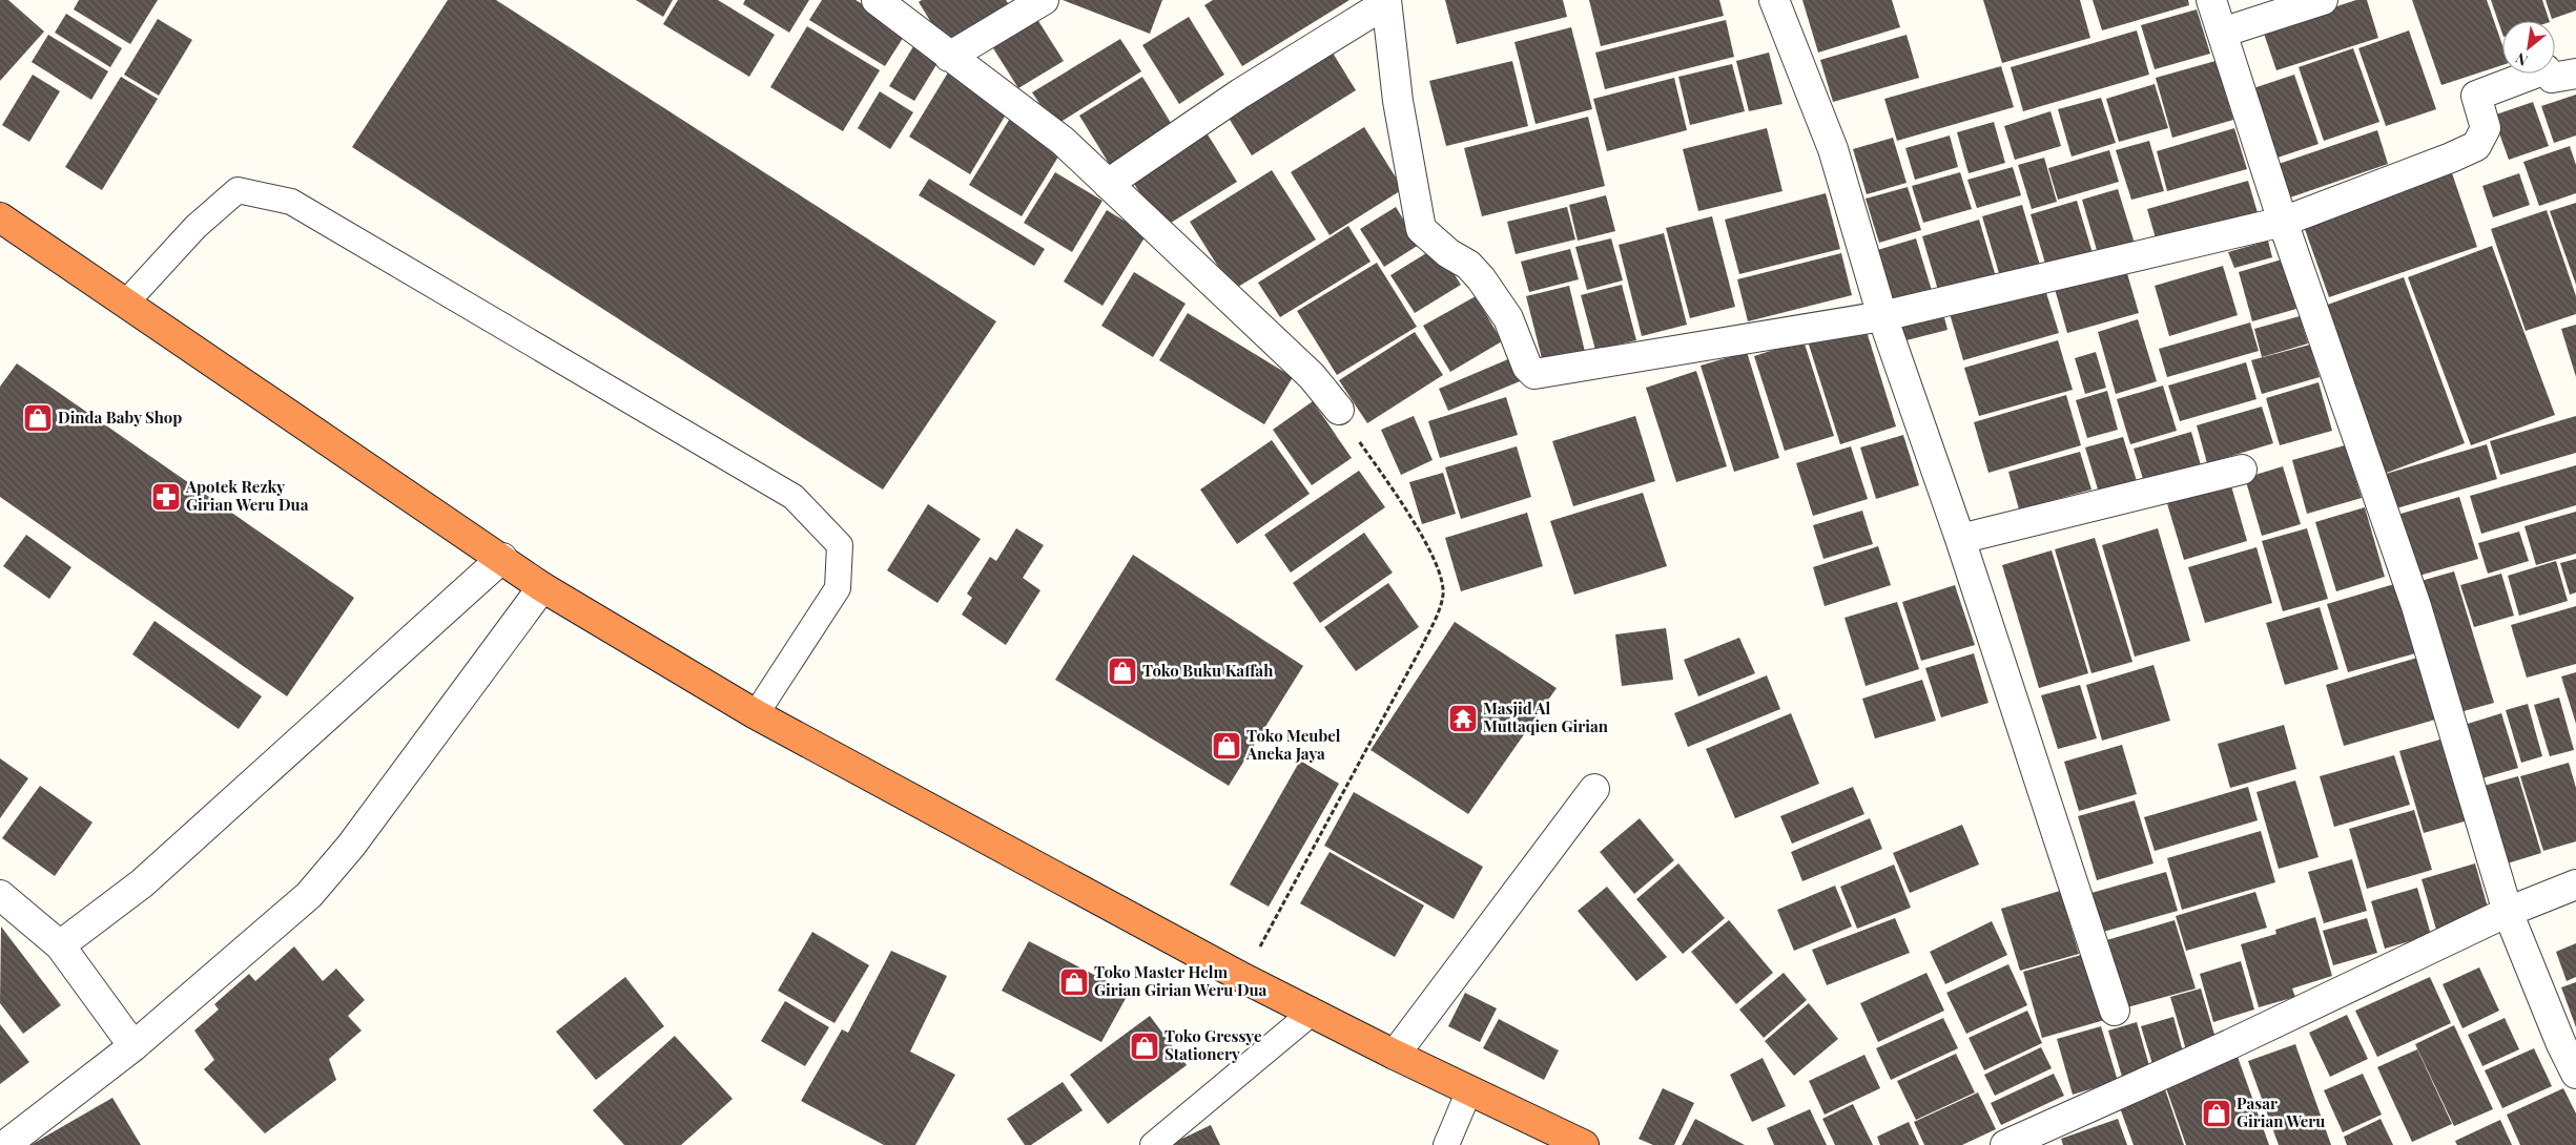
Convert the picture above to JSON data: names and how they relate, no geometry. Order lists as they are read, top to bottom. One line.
{"places":{"shop":["Dinda Baby Shop","Toko Buku Kaffah","Toko Meubel Aneka Jaya","Toko Master Helm Girian Girian Weru Dua","Toko Gressye Stationery","Pasar Girian Weru"],"pharmacy":["Apotek Rezky Girian Weru Dua"],"temple":["Masjid Al Muttaqien Girian"]},"north":"bottom left"}
